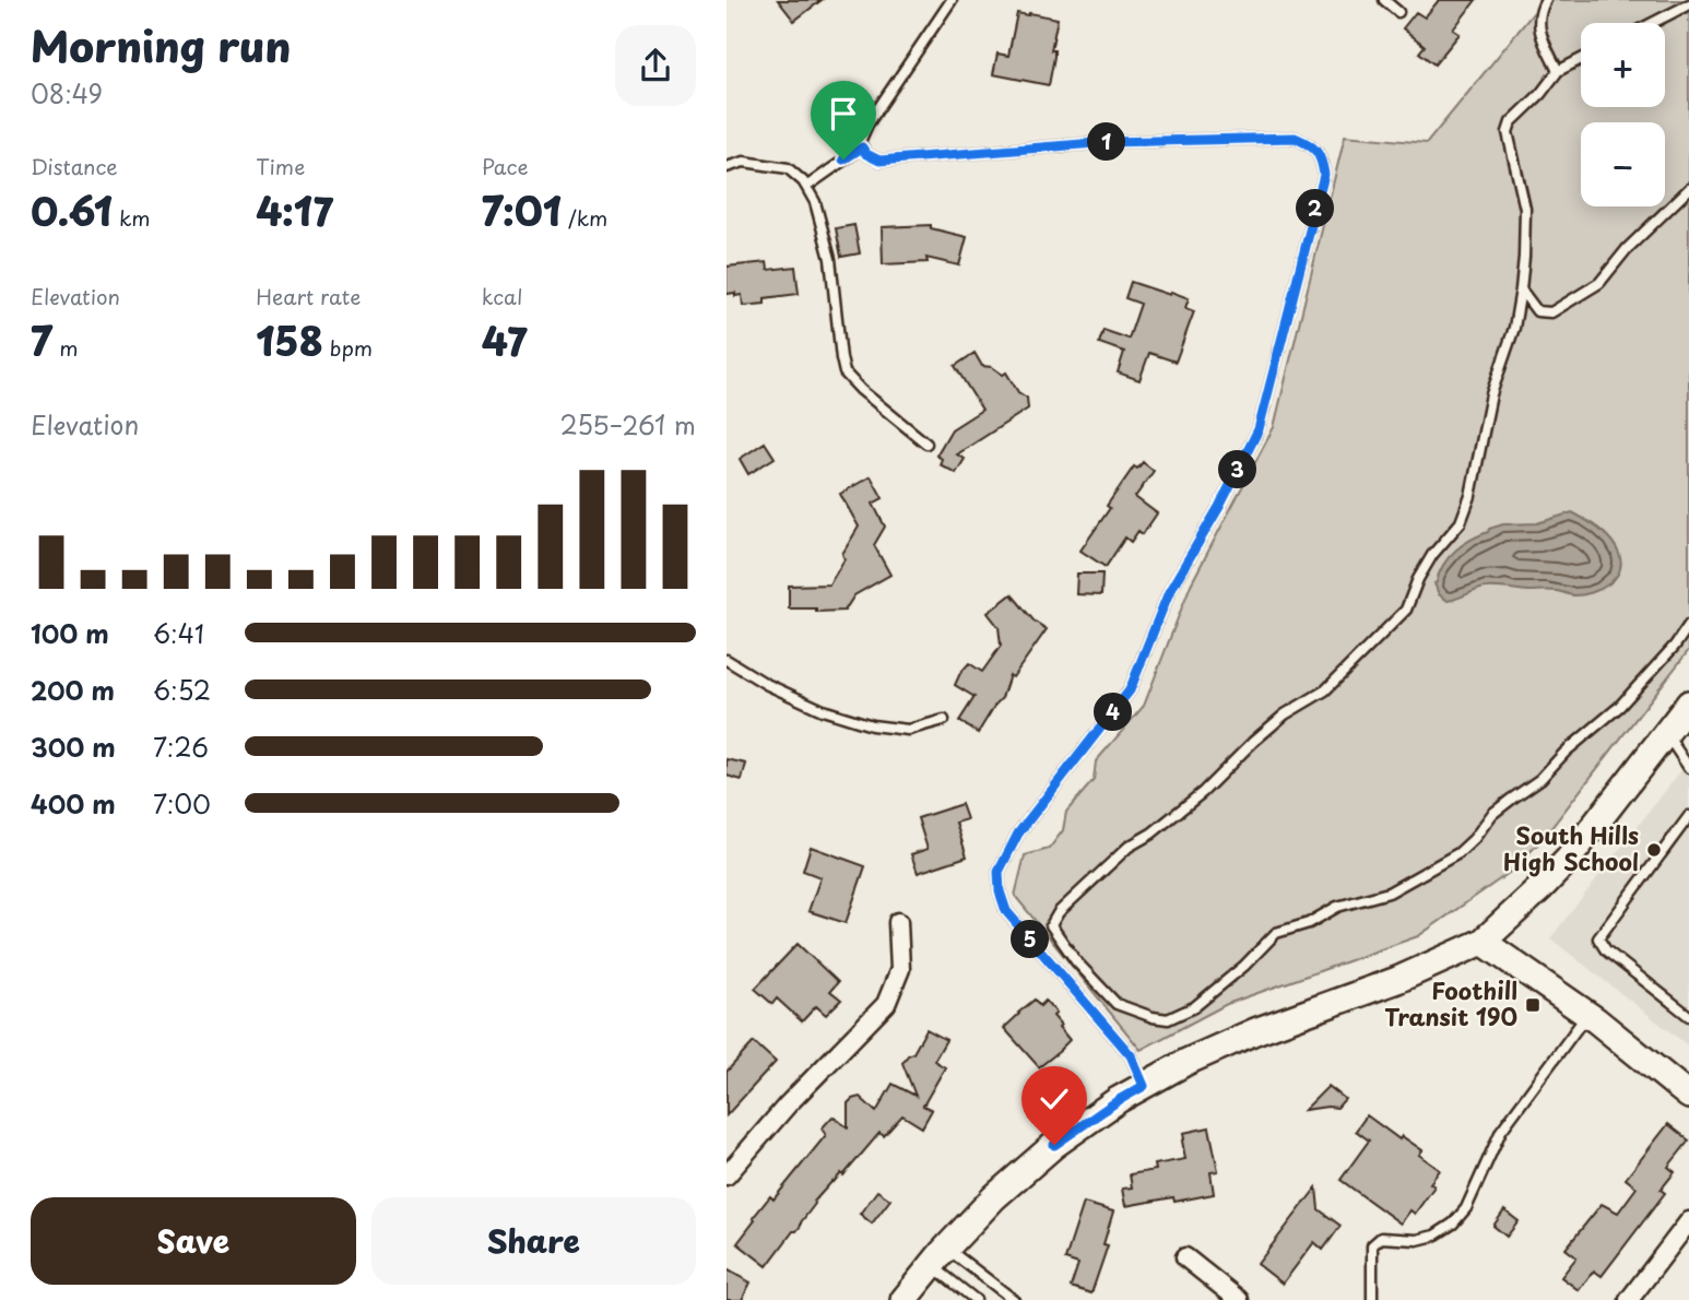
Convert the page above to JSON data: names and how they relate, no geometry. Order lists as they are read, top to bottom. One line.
{"places":{"other":["South Hills High School"],"transit":["Foothill Transit 190"]},"page":{"heading":["Morning run","08:49"],"map_buttons":["+","−"],"pins":["1","2","3","4","5"],"stats":[["Distance","0.61 km"],["Time","4:17"],["Pace","7:01 /km"],["Elevation","7 m"],["Heart rate","158 bpm"],["kcal","47"]],"chart":["Elevation","255–261 m"],"list":[{"name":"100 m","note":"6:41"},{"name":"200 m","note":"6:52"},{"name":"300 m","note":"7:26"},{"name":"400 m","note":"7:00"}],"buttons":["Save","Share"]}}
